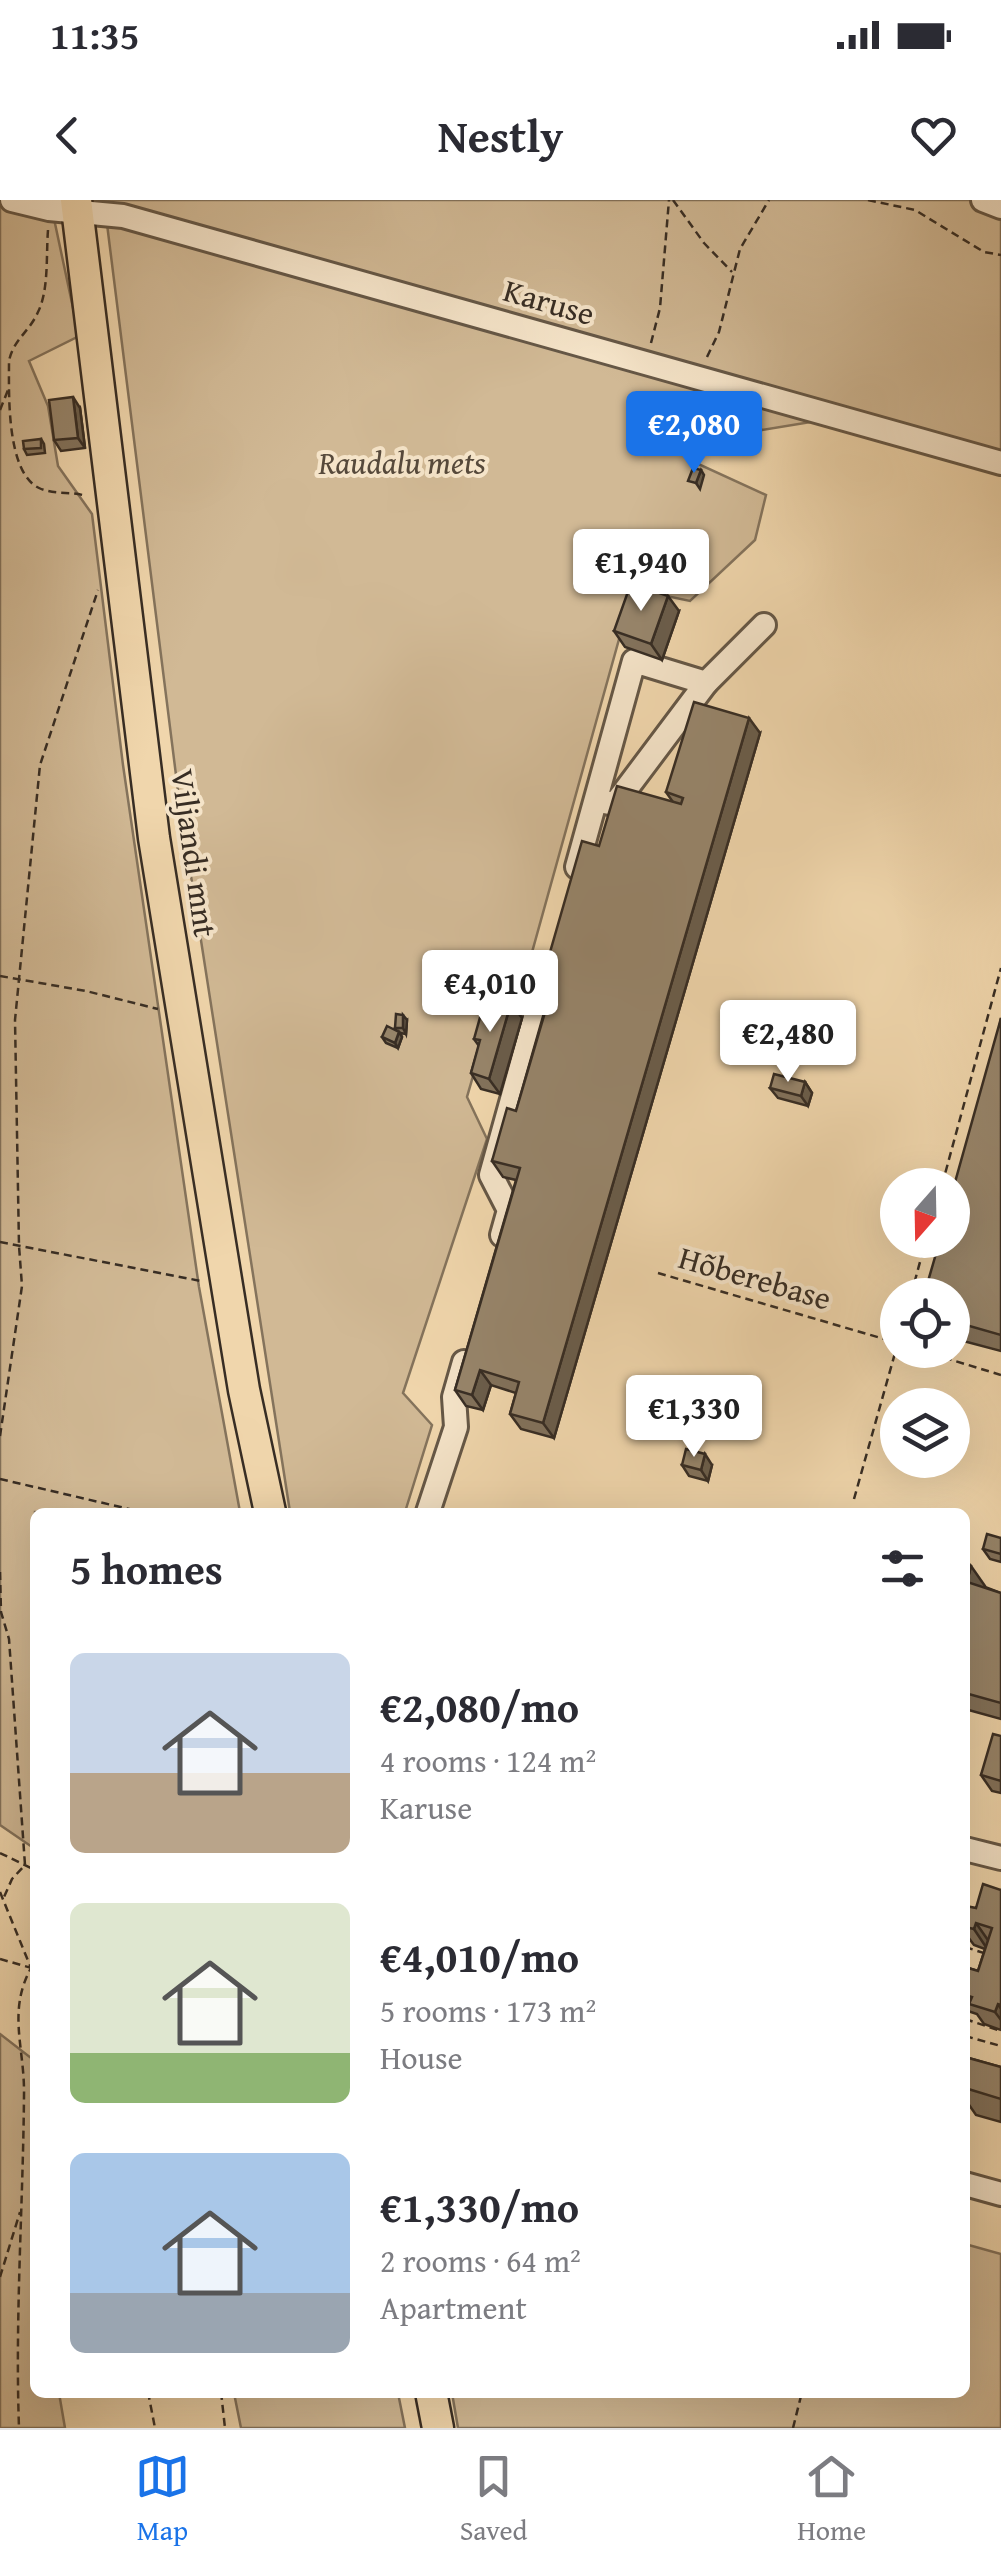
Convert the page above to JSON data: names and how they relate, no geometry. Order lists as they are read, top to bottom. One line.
{"streets":{"main road":["Viljandi mnt"],"street":["Karuse"],"path":["Hõberebase"]},"crossings":[["Karuse","Viljandi mnt"]],"parks":["Raudalu mets"],"north":"bottom","page":{"status":"11:35","header":"Nestly","price":["€2,080","€1,940","€4,010","€2,480","€1,330"],"heading":"5 homes","list":[{"name":"€2,080/mo","note":"4 rooms · 124 m² · Karuse"},{"name":"€4,010/mo","note":"5 rooms · 173 m² · House"},{"name":"€1,330/mo","note":"2 rooms · 64 m² · Apartment"}],"tabs":["Map","Saved","Home"]}}
